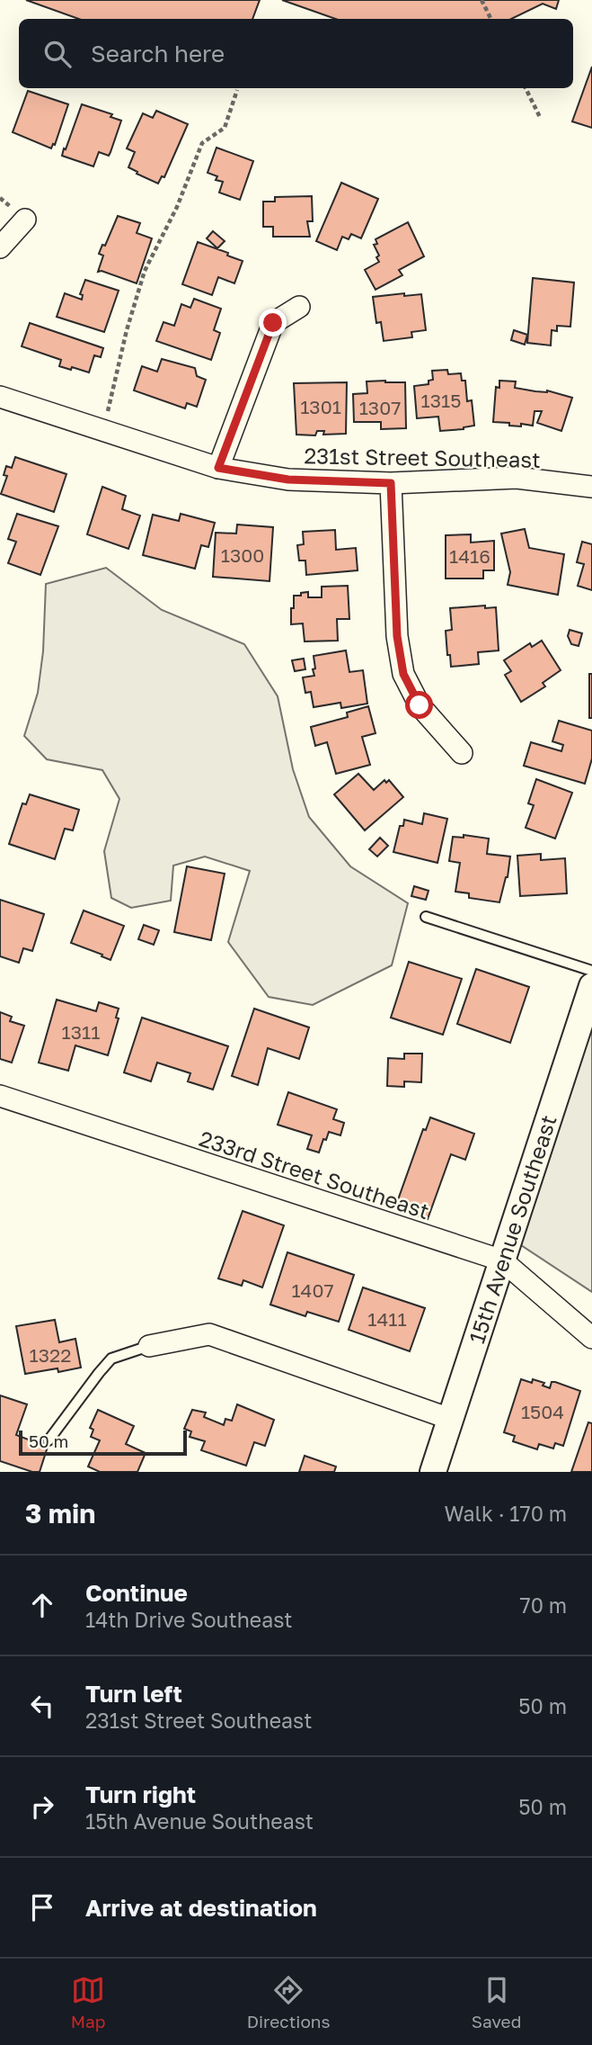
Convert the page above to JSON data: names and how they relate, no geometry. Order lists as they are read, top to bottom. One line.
{"streets":{"street":["231st Street Southeast","233rd Street Southeast","15th Avenue Southeast"]},"crossings":[["233rd Street Southeast","15th Avenue Southeast"]],"house_numbers":["1315","1301","1307","1300","1416","1311","1407","1411","1322","1504"],"scale_bar":"50 m","page":{"search":"Search here","scale":"50 m","heading":["3 min","Walk · 170 m"],"list":[["Continue","14th Drive Southeast","70 m"],["Turn left","231st Street Southeast","50 m"],["Turn right","15th Avenue Southeast","50 m"],"Arrive at destination"],"nav":["Map","Directions","Saved"]}}
